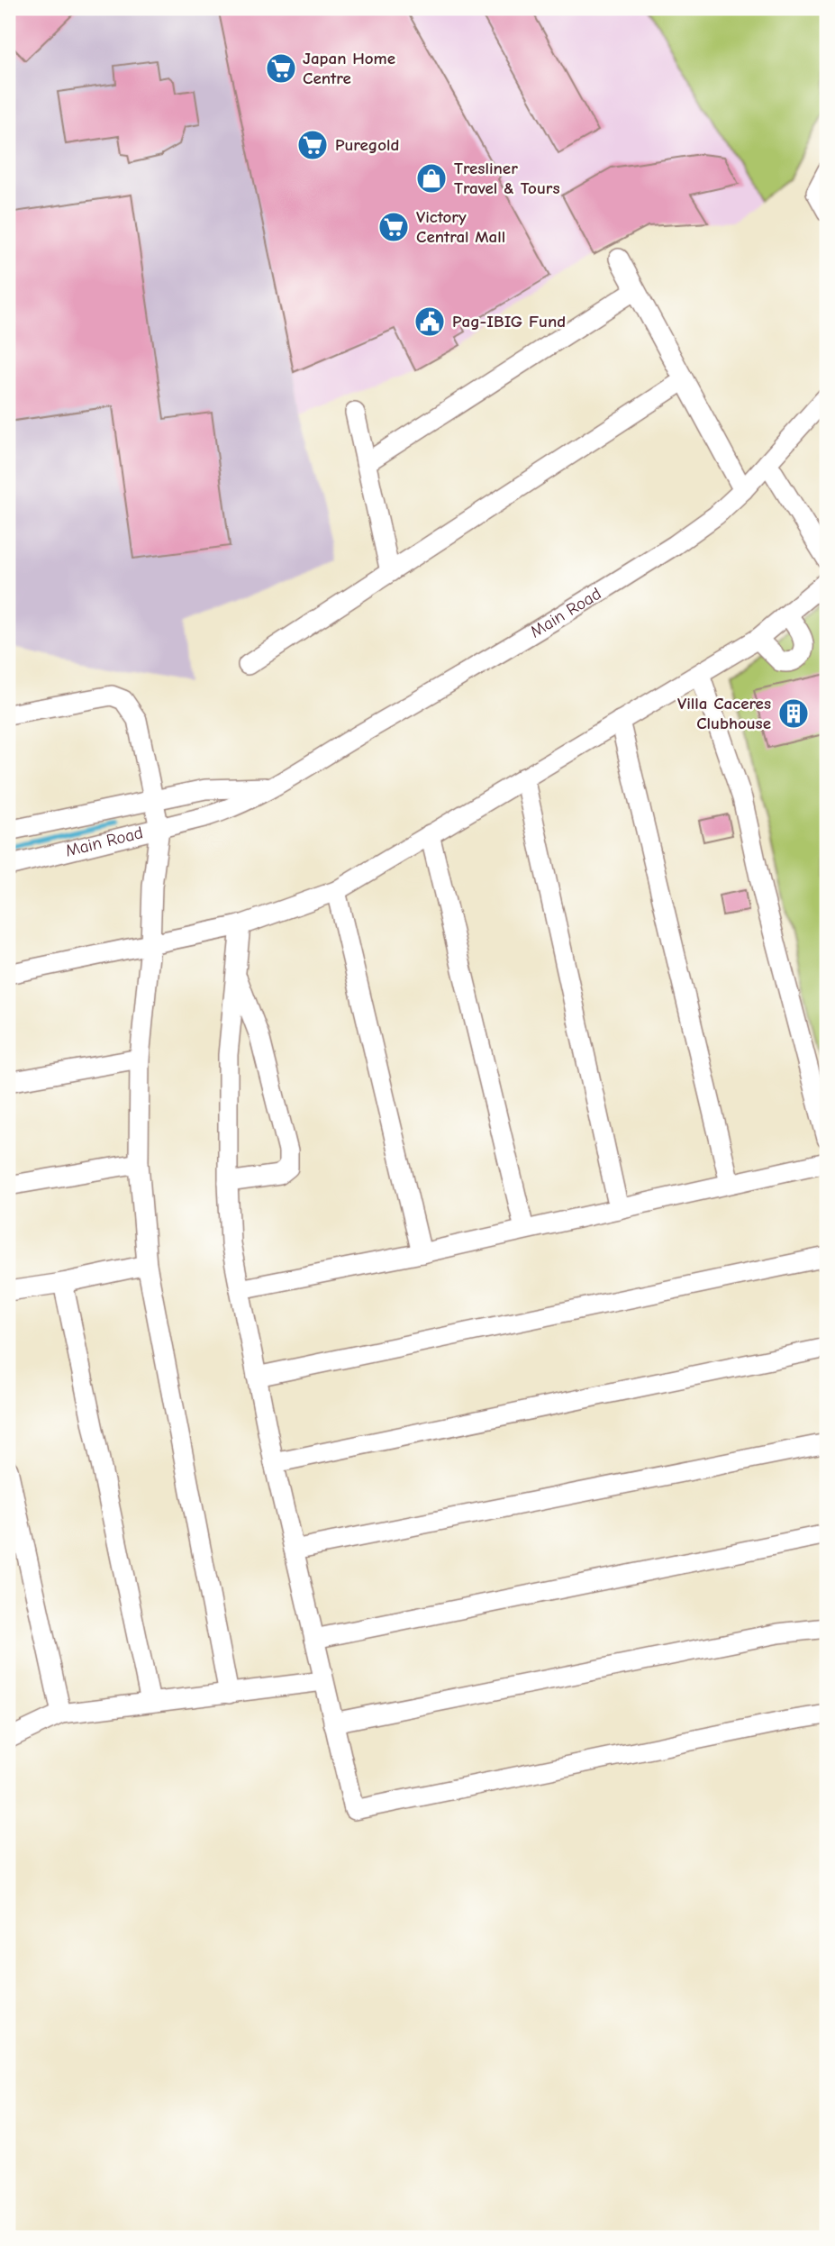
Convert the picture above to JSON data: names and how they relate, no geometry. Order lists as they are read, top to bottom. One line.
{"streets":{"street":["Main Road"]},"places":{"supermarket":["Japan Home Centre","Puregold","Victory Central Mall"],"shop":["Tresliner Travel & Tours"],"public building":["Pag-IBIG Fund"],"building":["Villa Caceres Clubhouse"]}}
